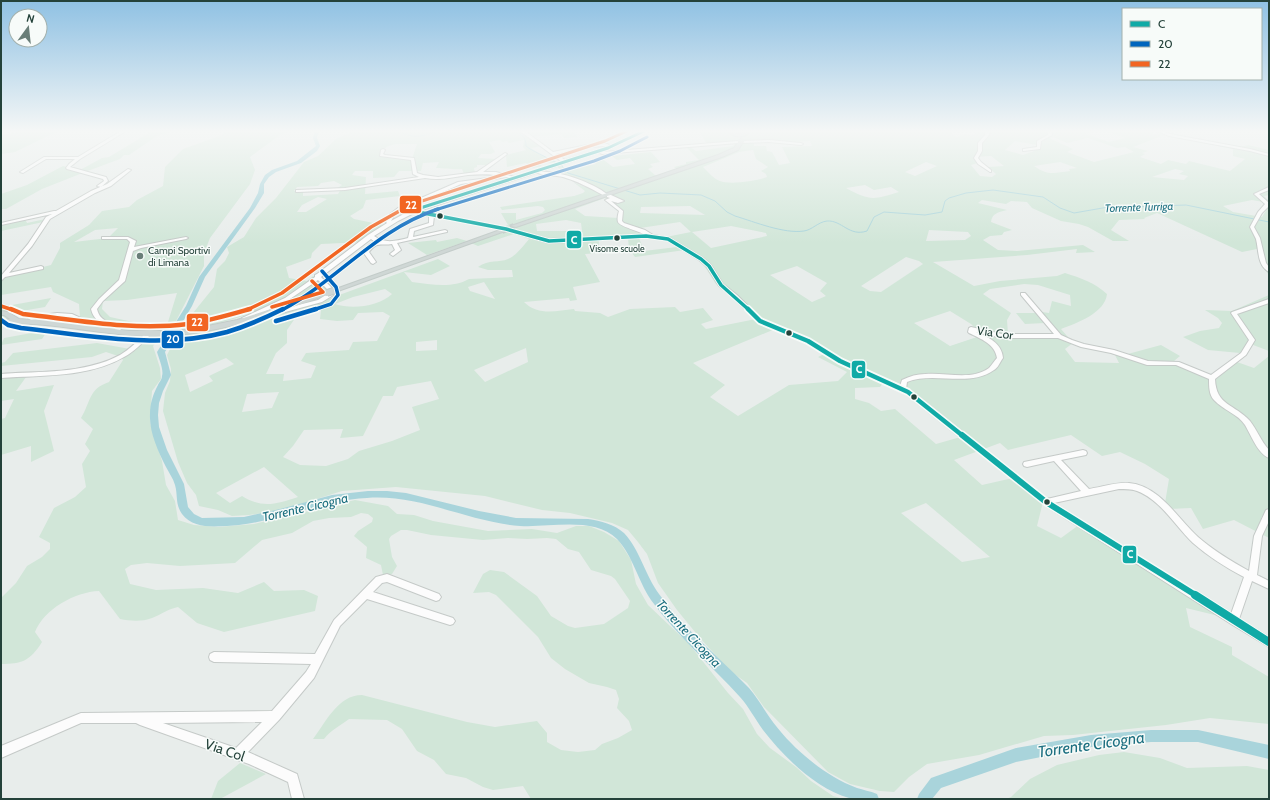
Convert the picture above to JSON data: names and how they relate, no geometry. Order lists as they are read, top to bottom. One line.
{"streets":{"street":["Via Cor","Via Col"]},"water":["Torrente Turriga","Torrente Cicogna"],"places":["Visome scuole","Campi Sportivi di Limana"],"lines":["transit line C","transit line 20","transit line 22"],"legend":["C","20","22"],"north":"top"}
